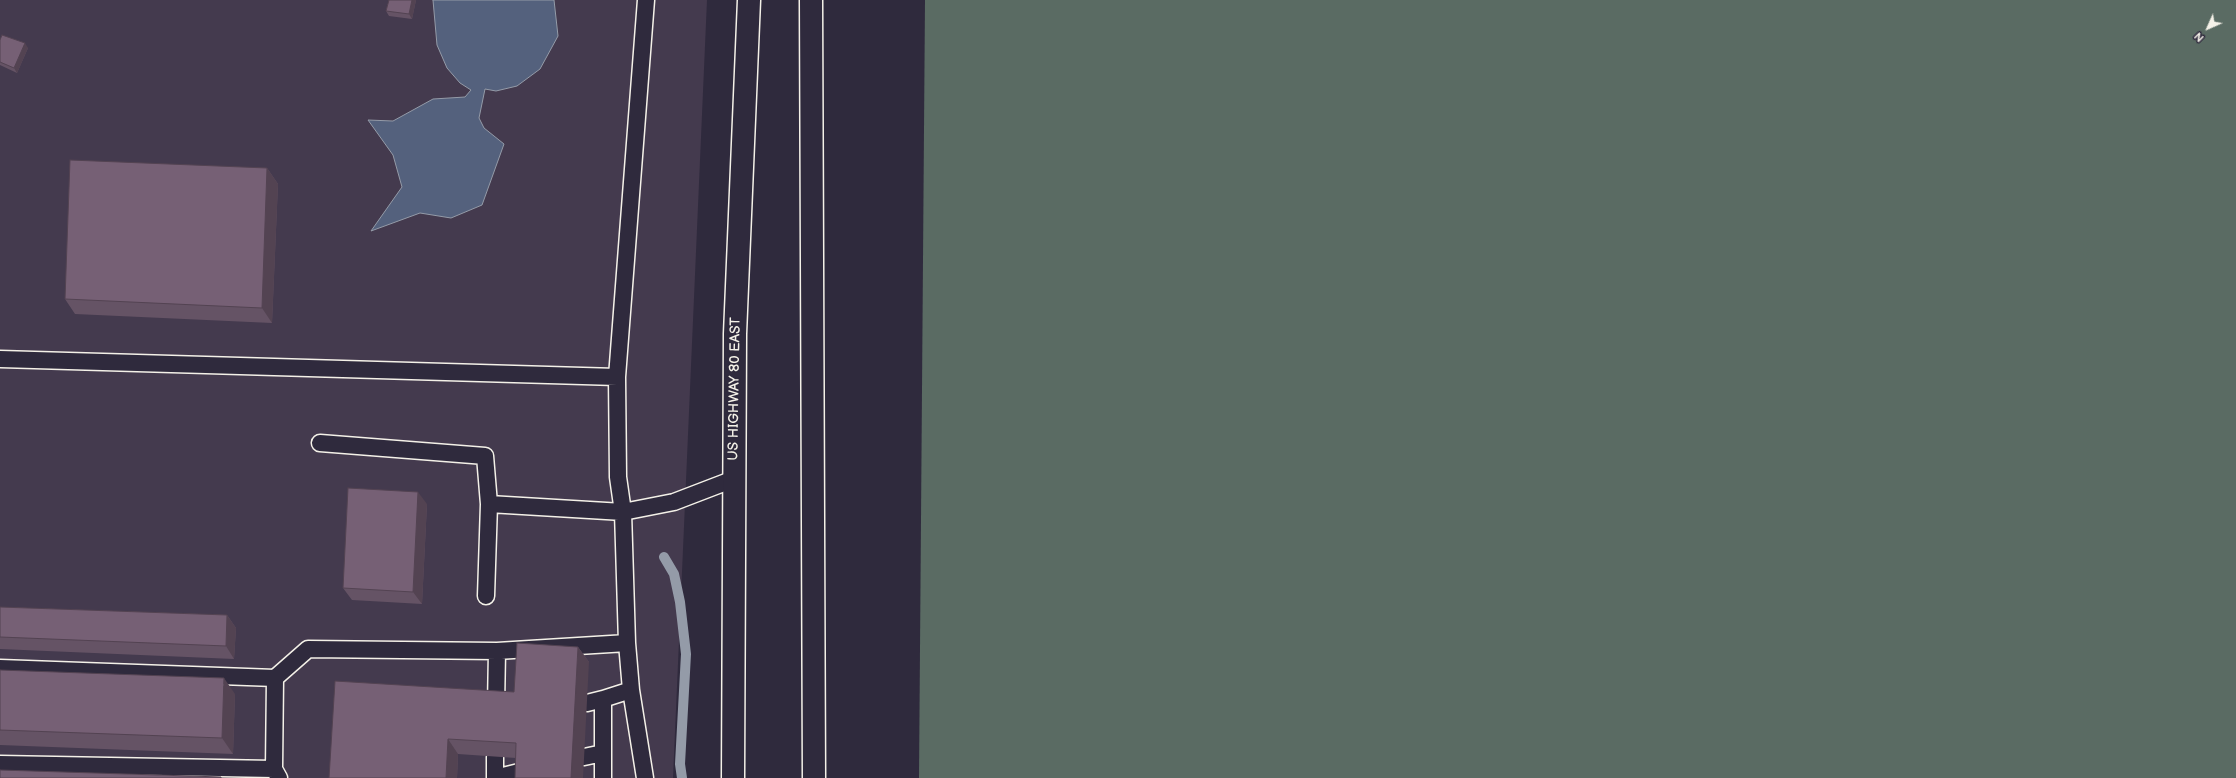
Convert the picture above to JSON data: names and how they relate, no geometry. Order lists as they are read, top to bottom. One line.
{"streets":{"main road":["US HIGHWAY 80 EAST"]},"north":"bottom left"}
